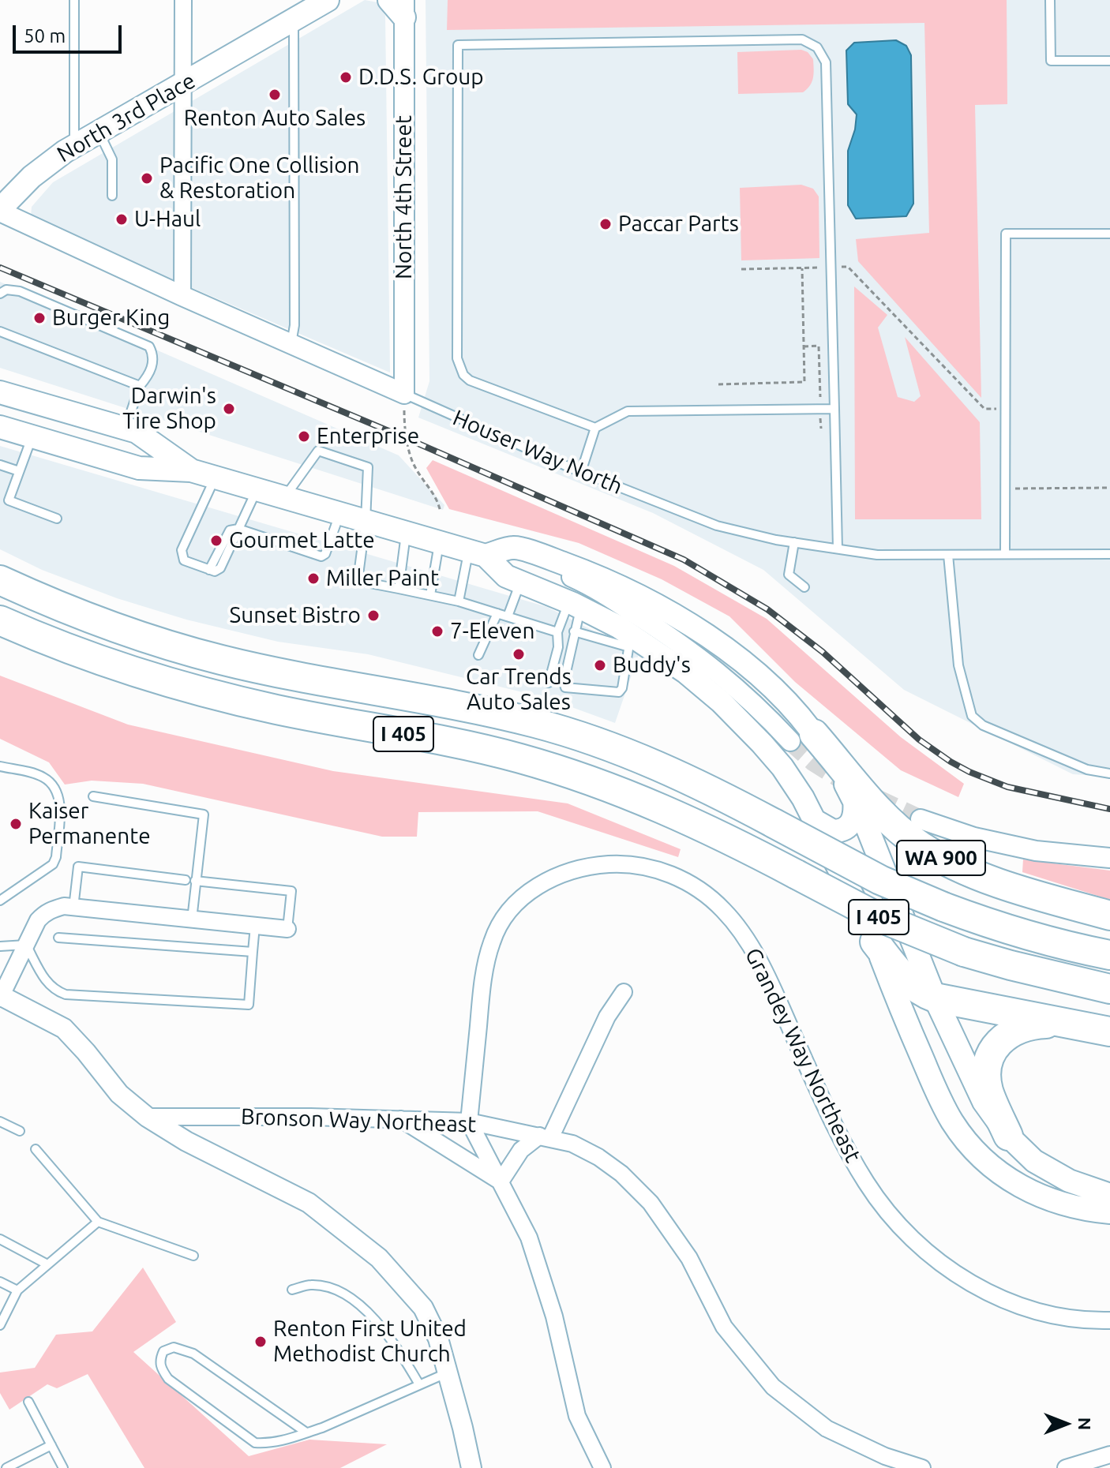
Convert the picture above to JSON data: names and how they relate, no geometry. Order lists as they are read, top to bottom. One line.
{"streets":{"highway":["I 405","WA 900"],"main road":["North 3rd Place"],"street":["North 4th Street","Houser Way North","Grandey Way Northeast","Bronson Way Northeast"]},"crossings":[["North 3rd Place","Houser Way North"],["North 4th Street","Houser Way North"],["Grandey Way Northeast","Bronson Way Northeast"]],"places":["D.D.S. Group","Renton Auto Sales","Pacific One Collision & Restoration","U-Haul","Paccar Parts","Burger King","Darwin's Tire Shop","Enterprise","Gourmet Latte","Miller Paint","Sunset Bistro","7-Eleven","Car Trends Auto Sales","Buddy's","Kaiser Permanente","Renton First United Methodist Church"],"scale_bar":"50 m","north":"right"}
